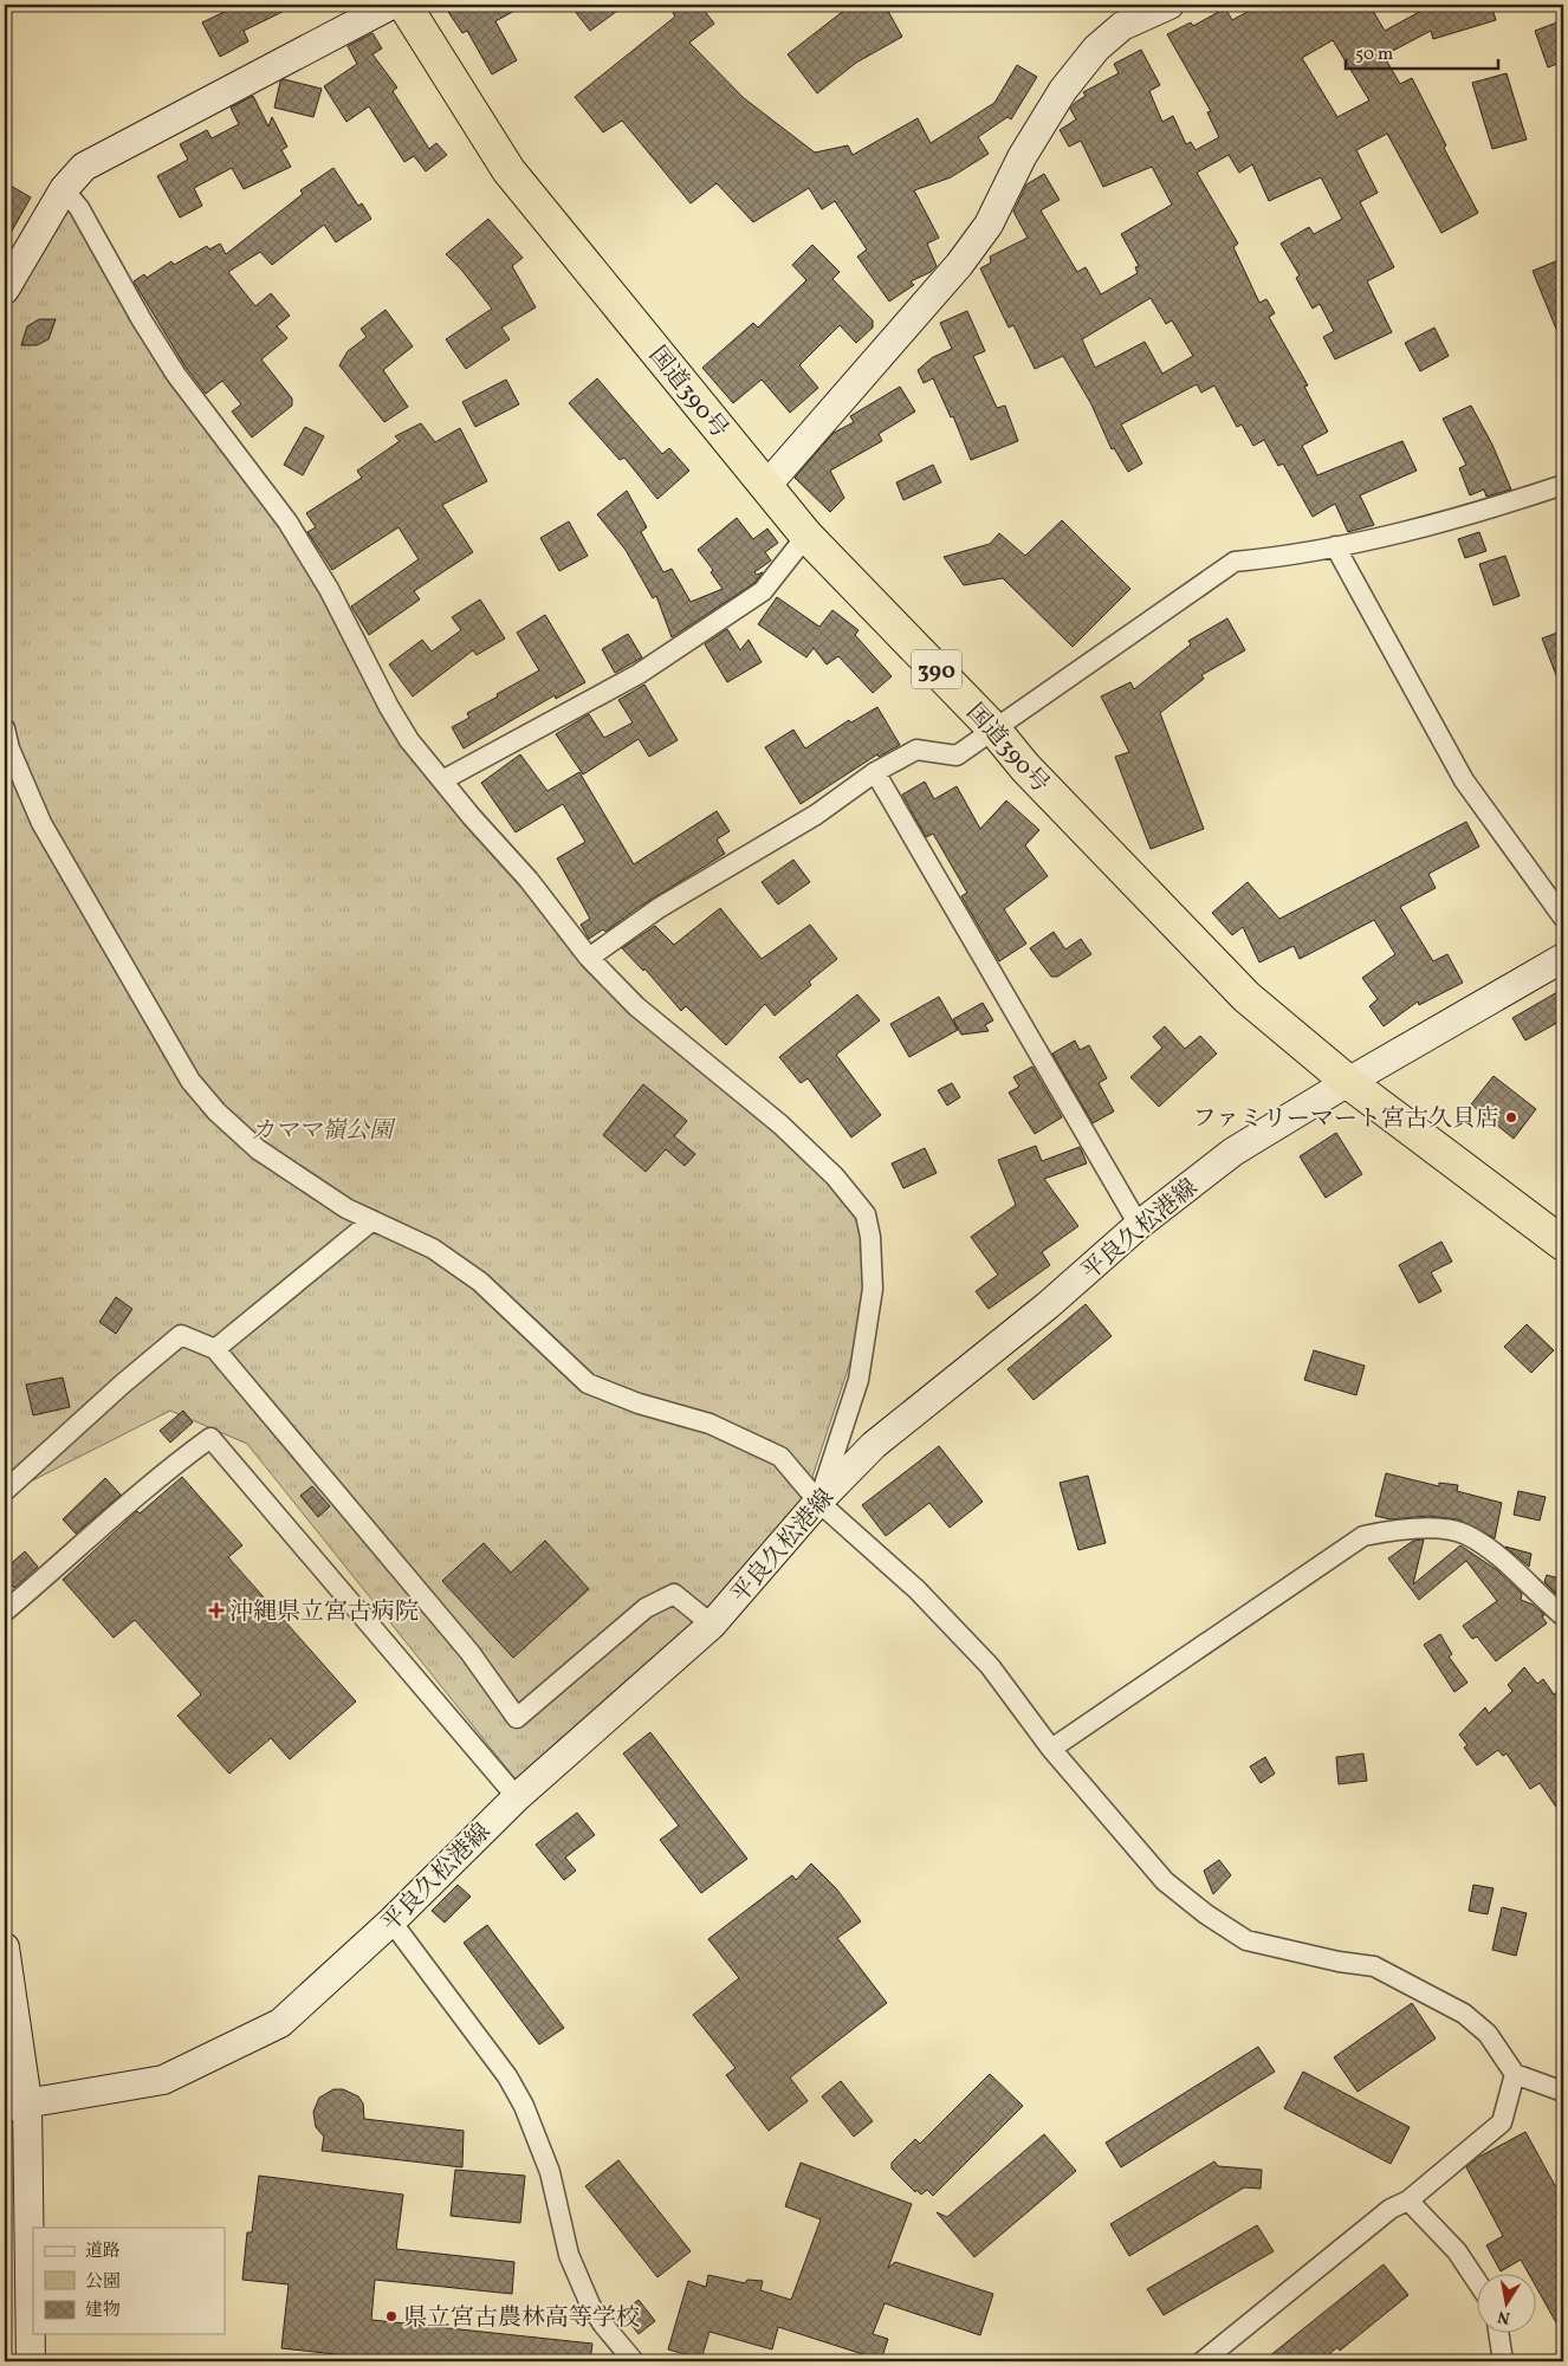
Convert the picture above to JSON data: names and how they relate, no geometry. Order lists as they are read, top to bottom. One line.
{"streets":{"highway":["国道390号","390"],"main road":["平良久松港線"]},"crossings":[["国道390号","平良久松港線"]],"parks":["カママ嶺公園"],"places":{"other":["ファミリーマート宮古久貝店","県立宮古農林高等学校"],"health":["沖縄県立宮古病院"]},"legend":["道路","公園","建物"],"scale_bar":"50 m","north":"bottom"}
